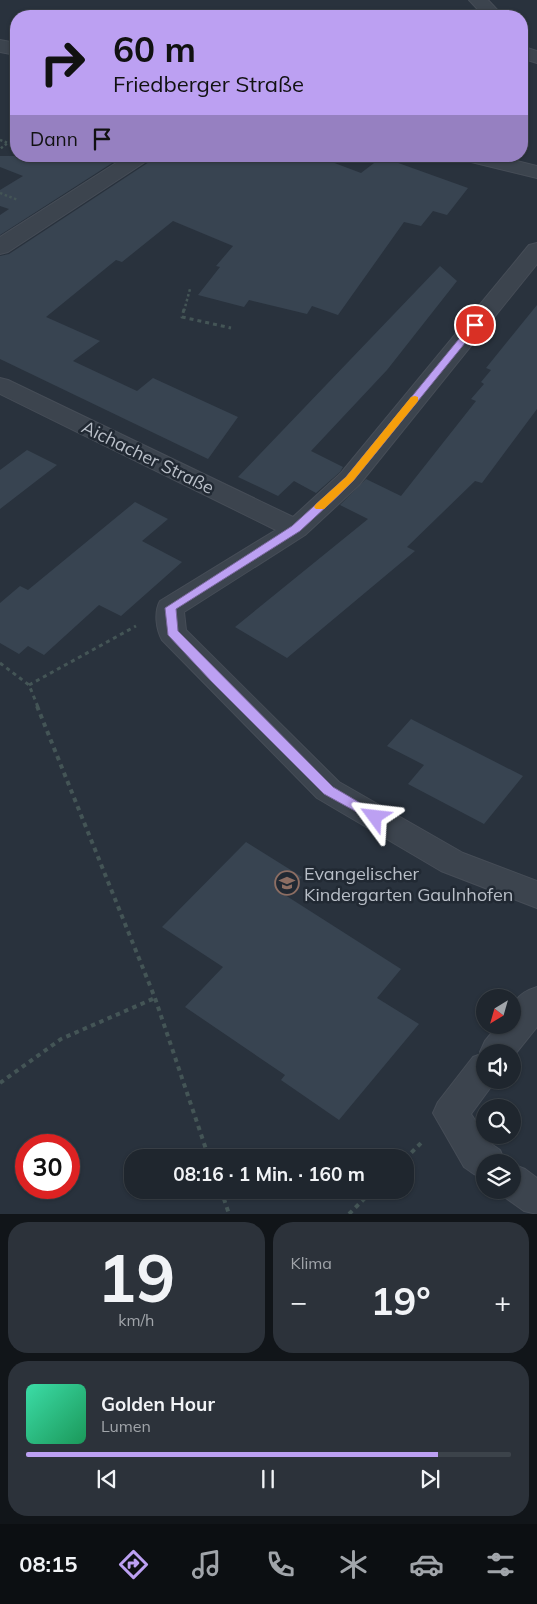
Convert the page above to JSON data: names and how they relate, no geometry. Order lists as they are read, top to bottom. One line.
{"streets":{"street":["Aichacher Straße"]},"places":{"school or university":["Evangelischer Kindergarten Gaulnhofen"]},"north":"bottom left","page":{"turn":["60 m","Friedberger Straße"],"then":"Dann","limit":"30","trip":"08:16 · 1 Min. · 160 m","tile":[["19","km/h"],"Klima"],"heat":["−","19°","+"],"song":["Golden Hour","Lumen"],"tabs":"08:15"}}
